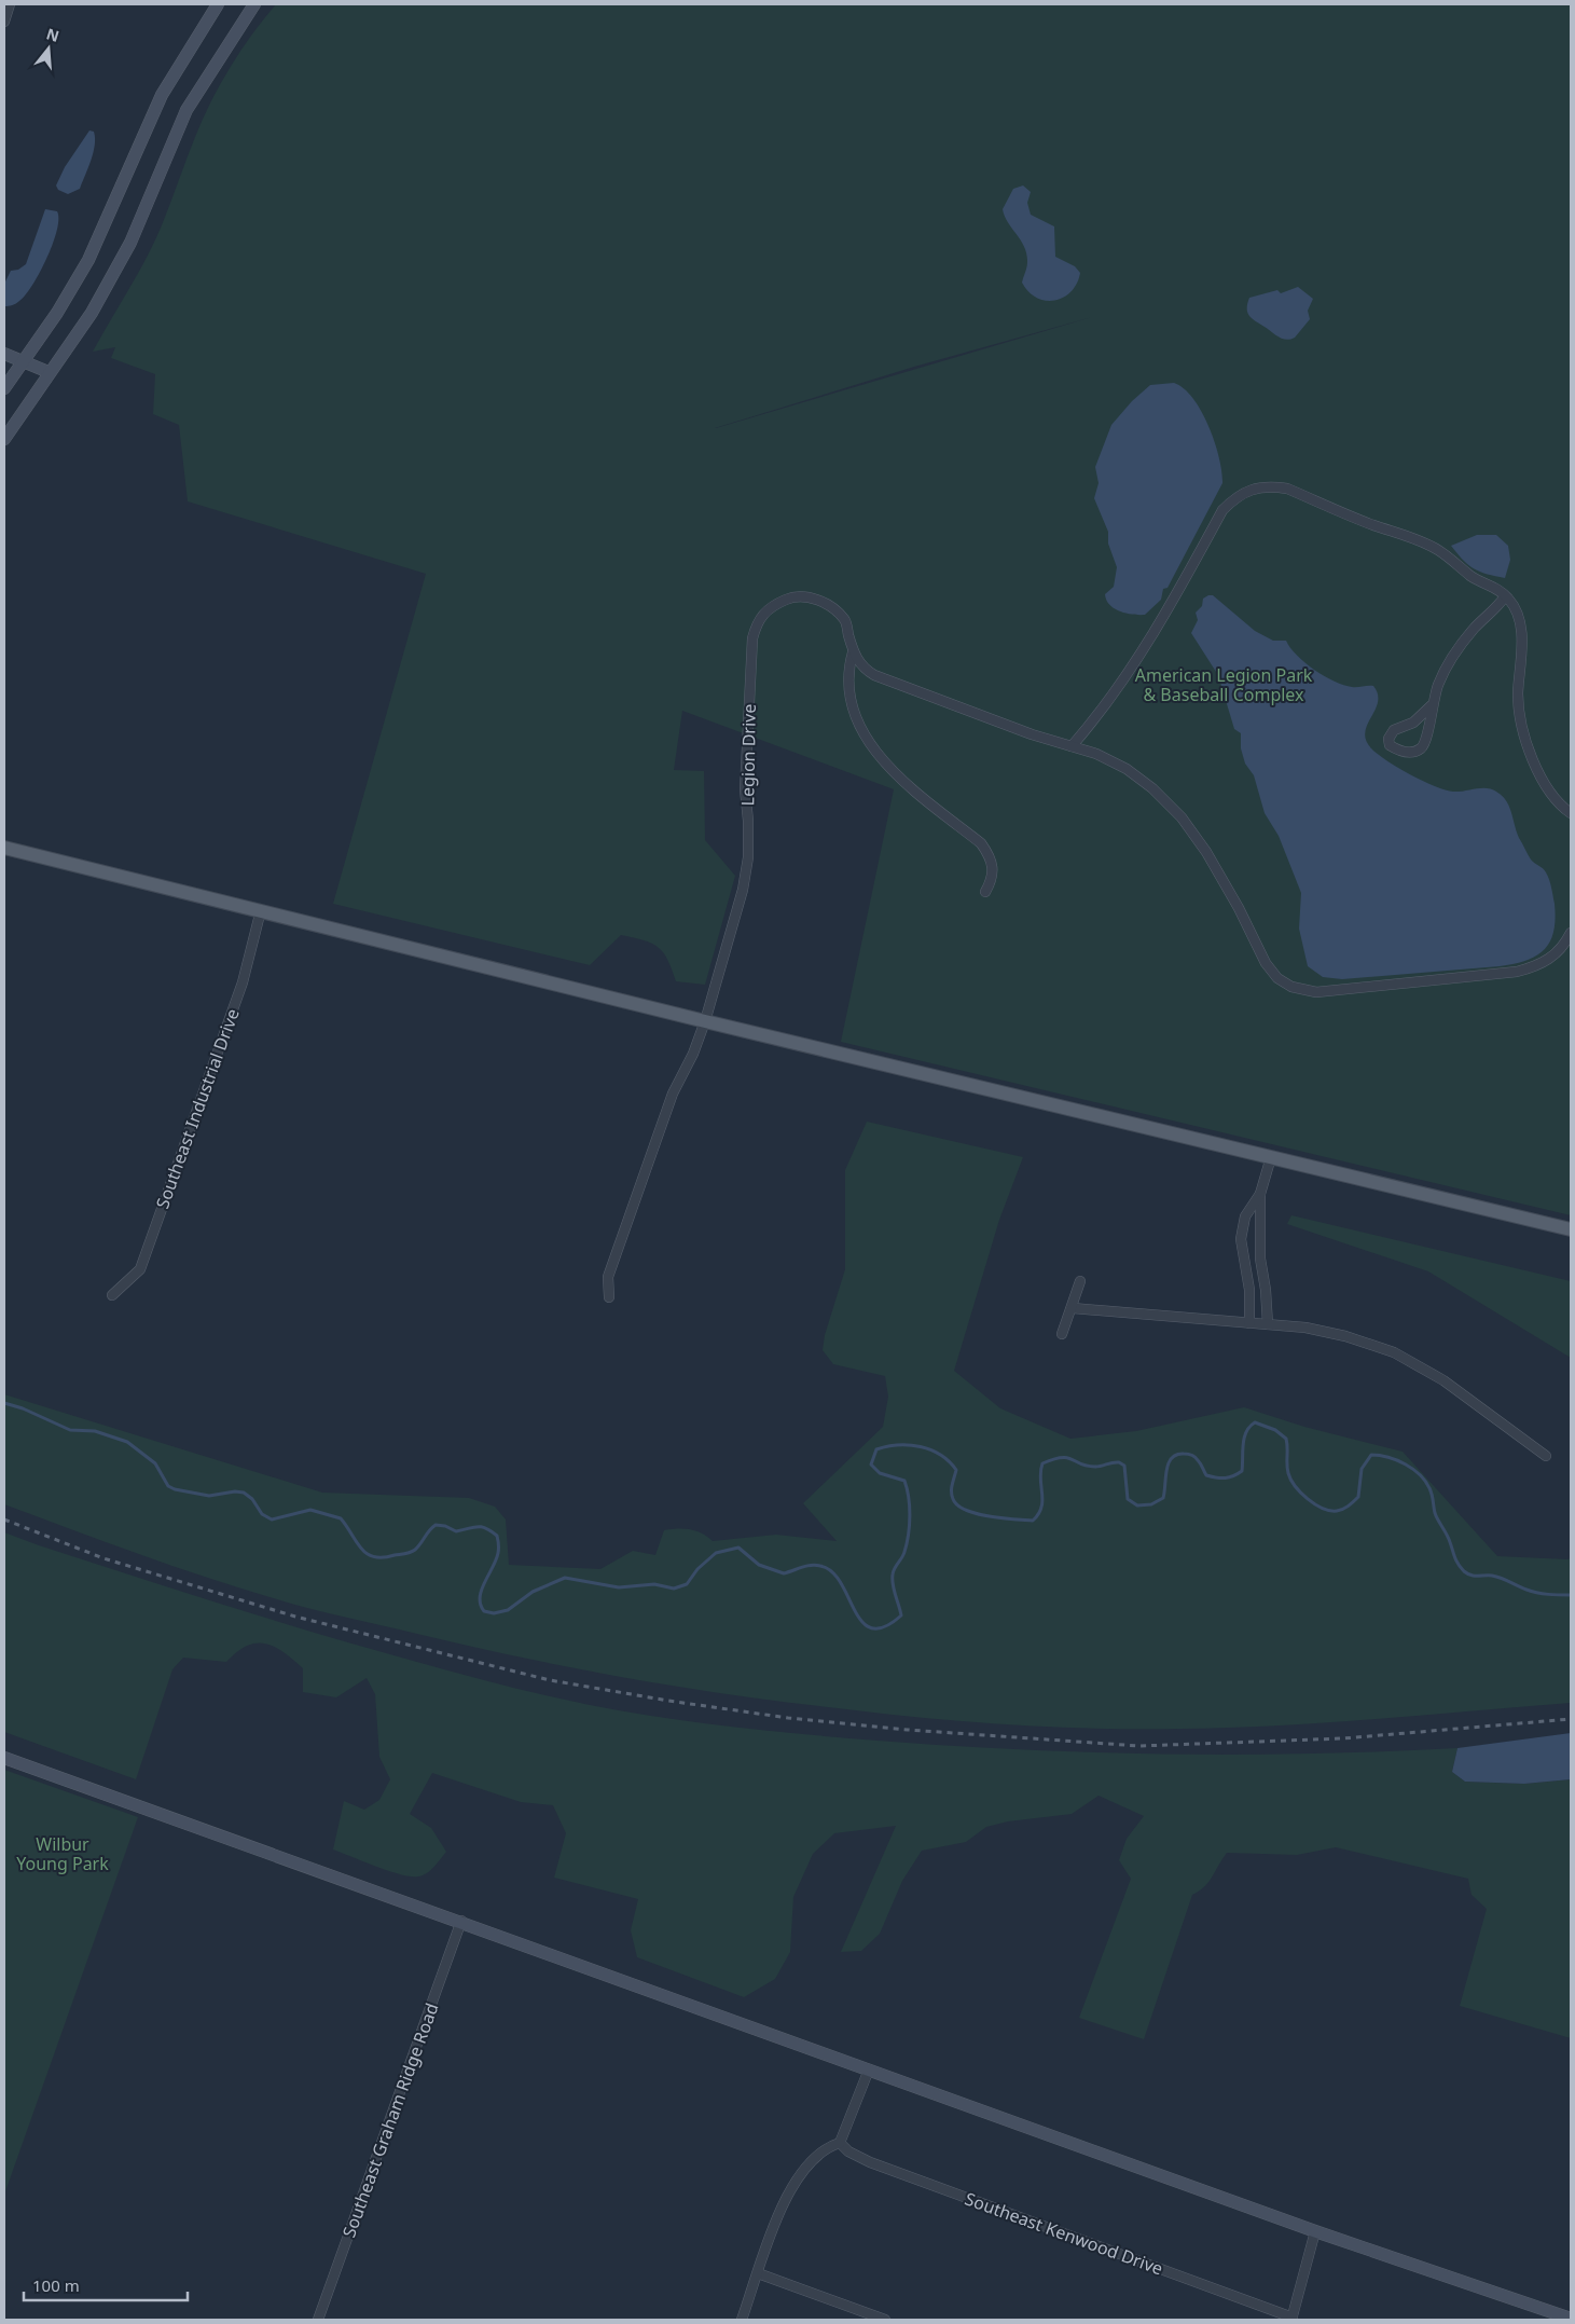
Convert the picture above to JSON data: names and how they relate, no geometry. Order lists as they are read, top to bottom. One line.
{"streets":{"street":["Legion Drive","Southeast Industrial Drive","Southeast Graham Ridge Road","Southeast Kenwood Drive"]},"parks":["American Legion Park & Baseball Complex","Wilbur Young Park"],"scale_bar":"100 m","north":"top"}
